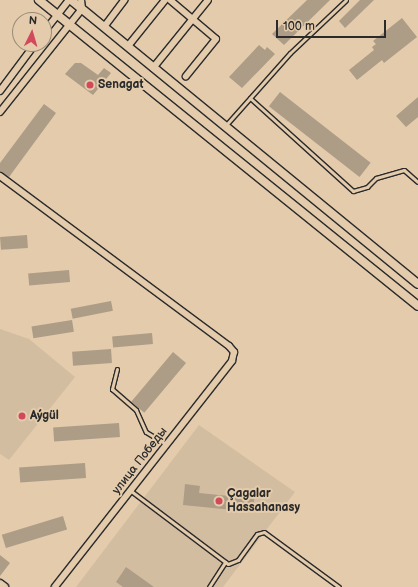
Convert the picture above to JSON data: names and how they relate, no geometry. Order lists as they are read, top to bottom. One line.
{"streets":{"street":["улица Победы"]},"places":["Senagat","Aýgül","Çagalar Hassahanasy"],"scale_bar":"100 m","north":"top"}
